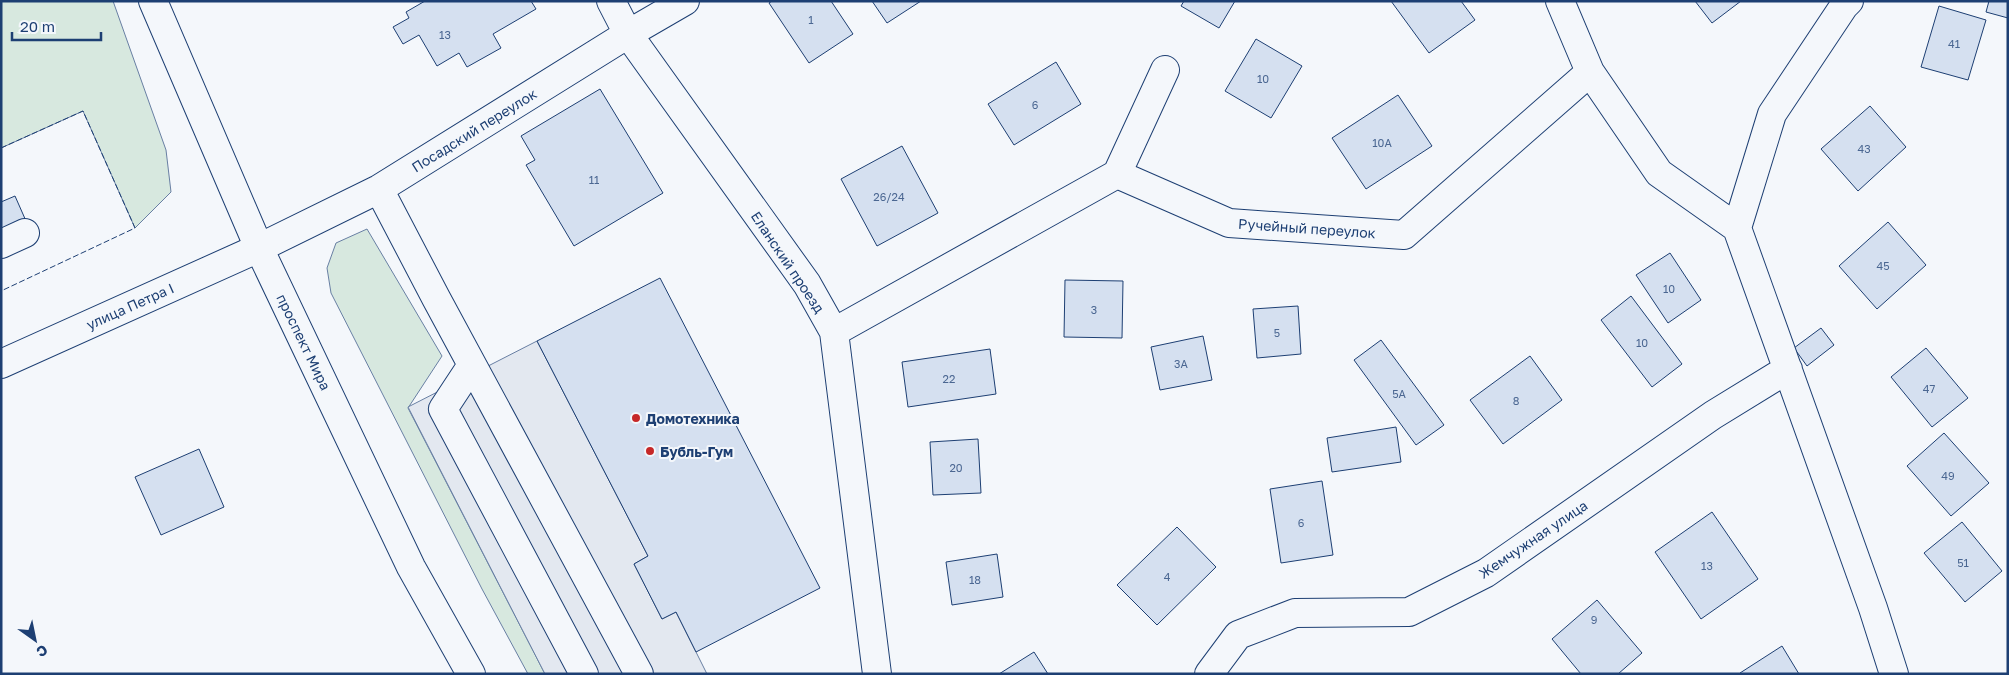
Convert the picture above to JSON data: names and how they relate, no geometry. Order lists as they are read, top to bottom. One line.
{"streets":{"street":["Посадский переулок","Ручейный переулок","Еланский проезд","улица Петра I","проспект Мира","Жемчужная улица"]},"crossings":[["Посадский переулок","Еланский проезд"],["Посадский переулок","улица Петра I"],["Посадский переулок","проспект Мира"],["улица Петра I","проспект Мира"]],"places":["Домотехника","Бубль-Гум"],"house_numbers":["1","13","41","10","6","10А","43","11","26/24","45","10","3","5","10","3А","22","47","5А","8","20","49","6","51","13","4","18","9"],"scale_bar":"20 m","north":"bottom right"}
